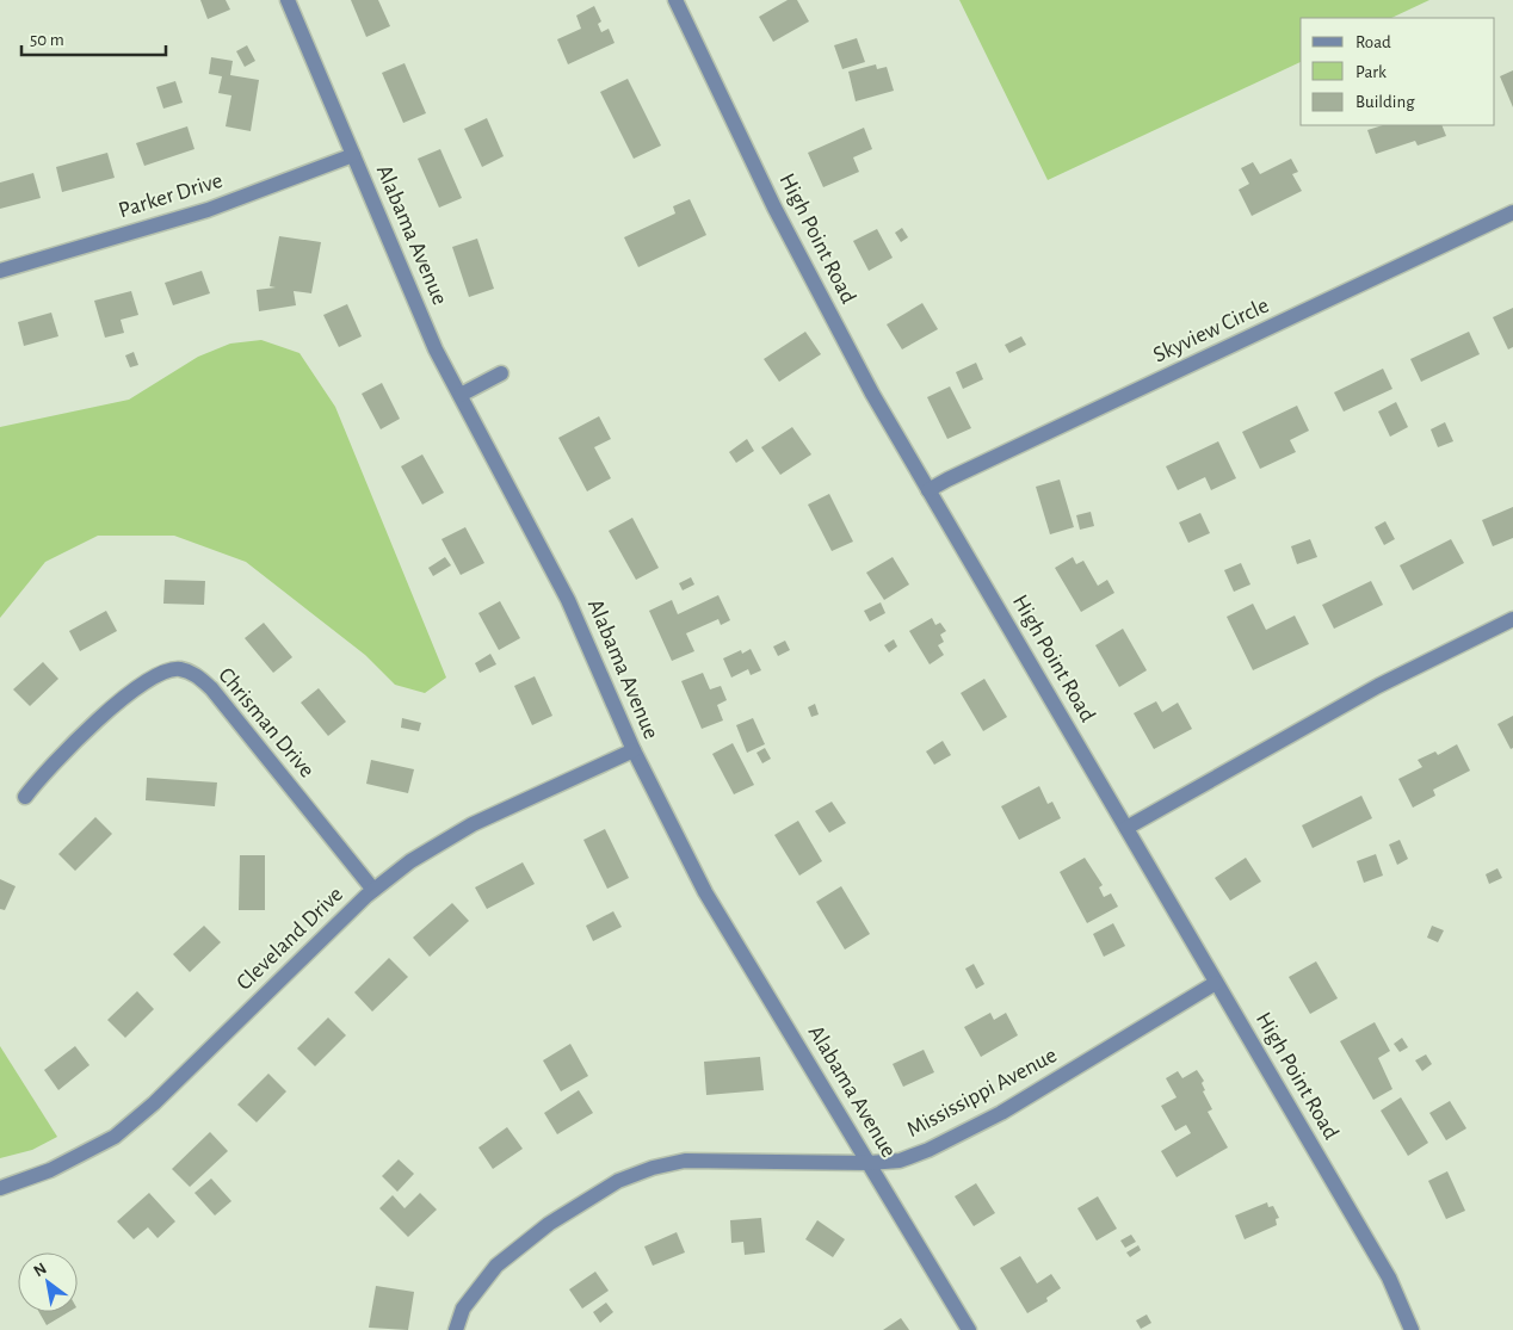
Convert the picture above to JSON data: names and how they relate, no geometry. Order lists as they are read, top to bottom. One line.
{"streets":{"street":["Parker Drive","Alabama Avenue","High Point Road","Skyview Circle","Chrisman Drive","Cleveland Drive","Mississippi Avenue"]},"crossings":[["Parker Drive","Alabama Avenue"],["Alabama Avenue","Cleveland Drive"],["Alabama Avenue","Mississippi Avenue"],["High Point Road","Skyview Circle"],["High Point Road","Mississippi Avenue"],["Chrisman Drive","Cleveland Drive"]],"legend":["Road","Park","Building"],"scale_bar":"50 m","north":"top left"}
